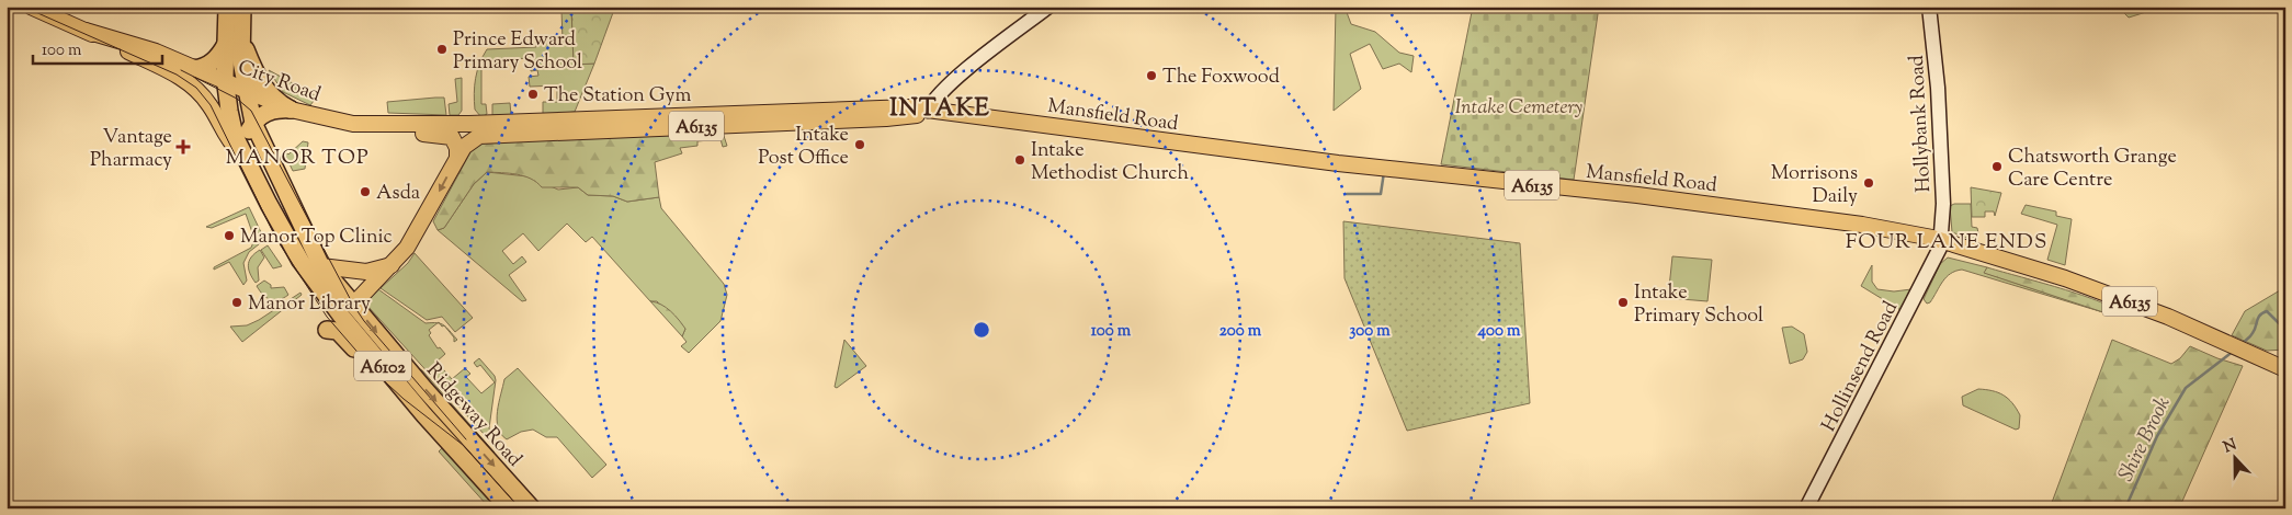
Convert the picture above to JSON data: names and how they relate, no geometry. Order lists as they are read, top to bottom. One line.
{"streets":{"highway":["A6102","Ridgeway Road"],"main road":["City Road","Mansfield Road","Hollybank Road","A6135","Hollinsend Road"]},"crossings":[["City Road","Mansfield Road"],["City Road","A6135"],["City Road","A6102"],["City Road","Ridgeway Road"],["Mansfield Road","Hollybank Road"],["Mansfield Road","A6135"],["Mansfield Road","Hollinsend Road"],["Hollybank Road","Hollinsend Road"],["A6135","Ridgeway Road"],["A6102","Ridgeway Road"]],"districts":["INTAKE","MANOR TOP","FOUR LANE ENDS"],"water":["Shire Brook"],"parks":["Intake Cemetery"],"places":{"other":["Prince Edward Primary School","The Foxwood","The Station Gym","Intake Post Office","Intake Methodist Church","Chatsworth Grange Care Centre","Morrisons Daily","Asda","Manor Top Clinic","Manor Library","Intake Primary School"],"health":["Vantage Pharmacy"]},"scale_bar":"100 m","north":"top","rings":["100 m","200 m","300 m","400 m"]}
